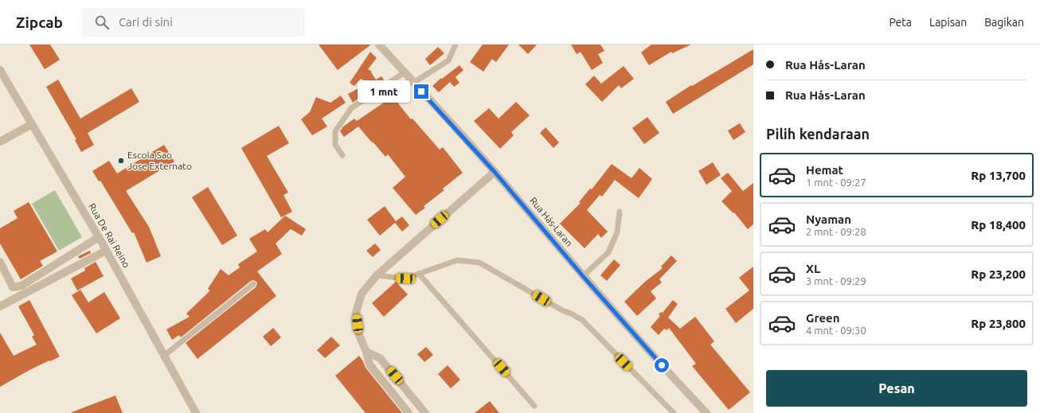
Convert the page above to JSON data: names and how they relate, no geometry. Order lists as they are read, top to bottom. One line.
{"streets":{"street":["Rua Hás-Laran","Rua De Rai Reino"]},"places":["Escola Sao Jose Externato"],"page":{"header":"Zipcab","search":"Cari di sini","nav":["Peta","Lapisan","Bagikan"],"banner":["Rua Hás-Laran","Rua Hás-Laran"],"bubble":"1 mnt","heading":"Pilih kendaraan","list":[{"name":"Hemat","note":"1 mnt · 09:27","value":"Rp 13,700"},{"name":"Nyaman","note":"2 mnt · 09:28","value":"Rp 18,400"},{"name":"XL","note":"3 mnt · 09:29","value":"Rp 23,200"},{"name":"Green","note":"4 mnt · 09:30","value":"Rp 23,800"}],"buttons":"Pesan"}}
